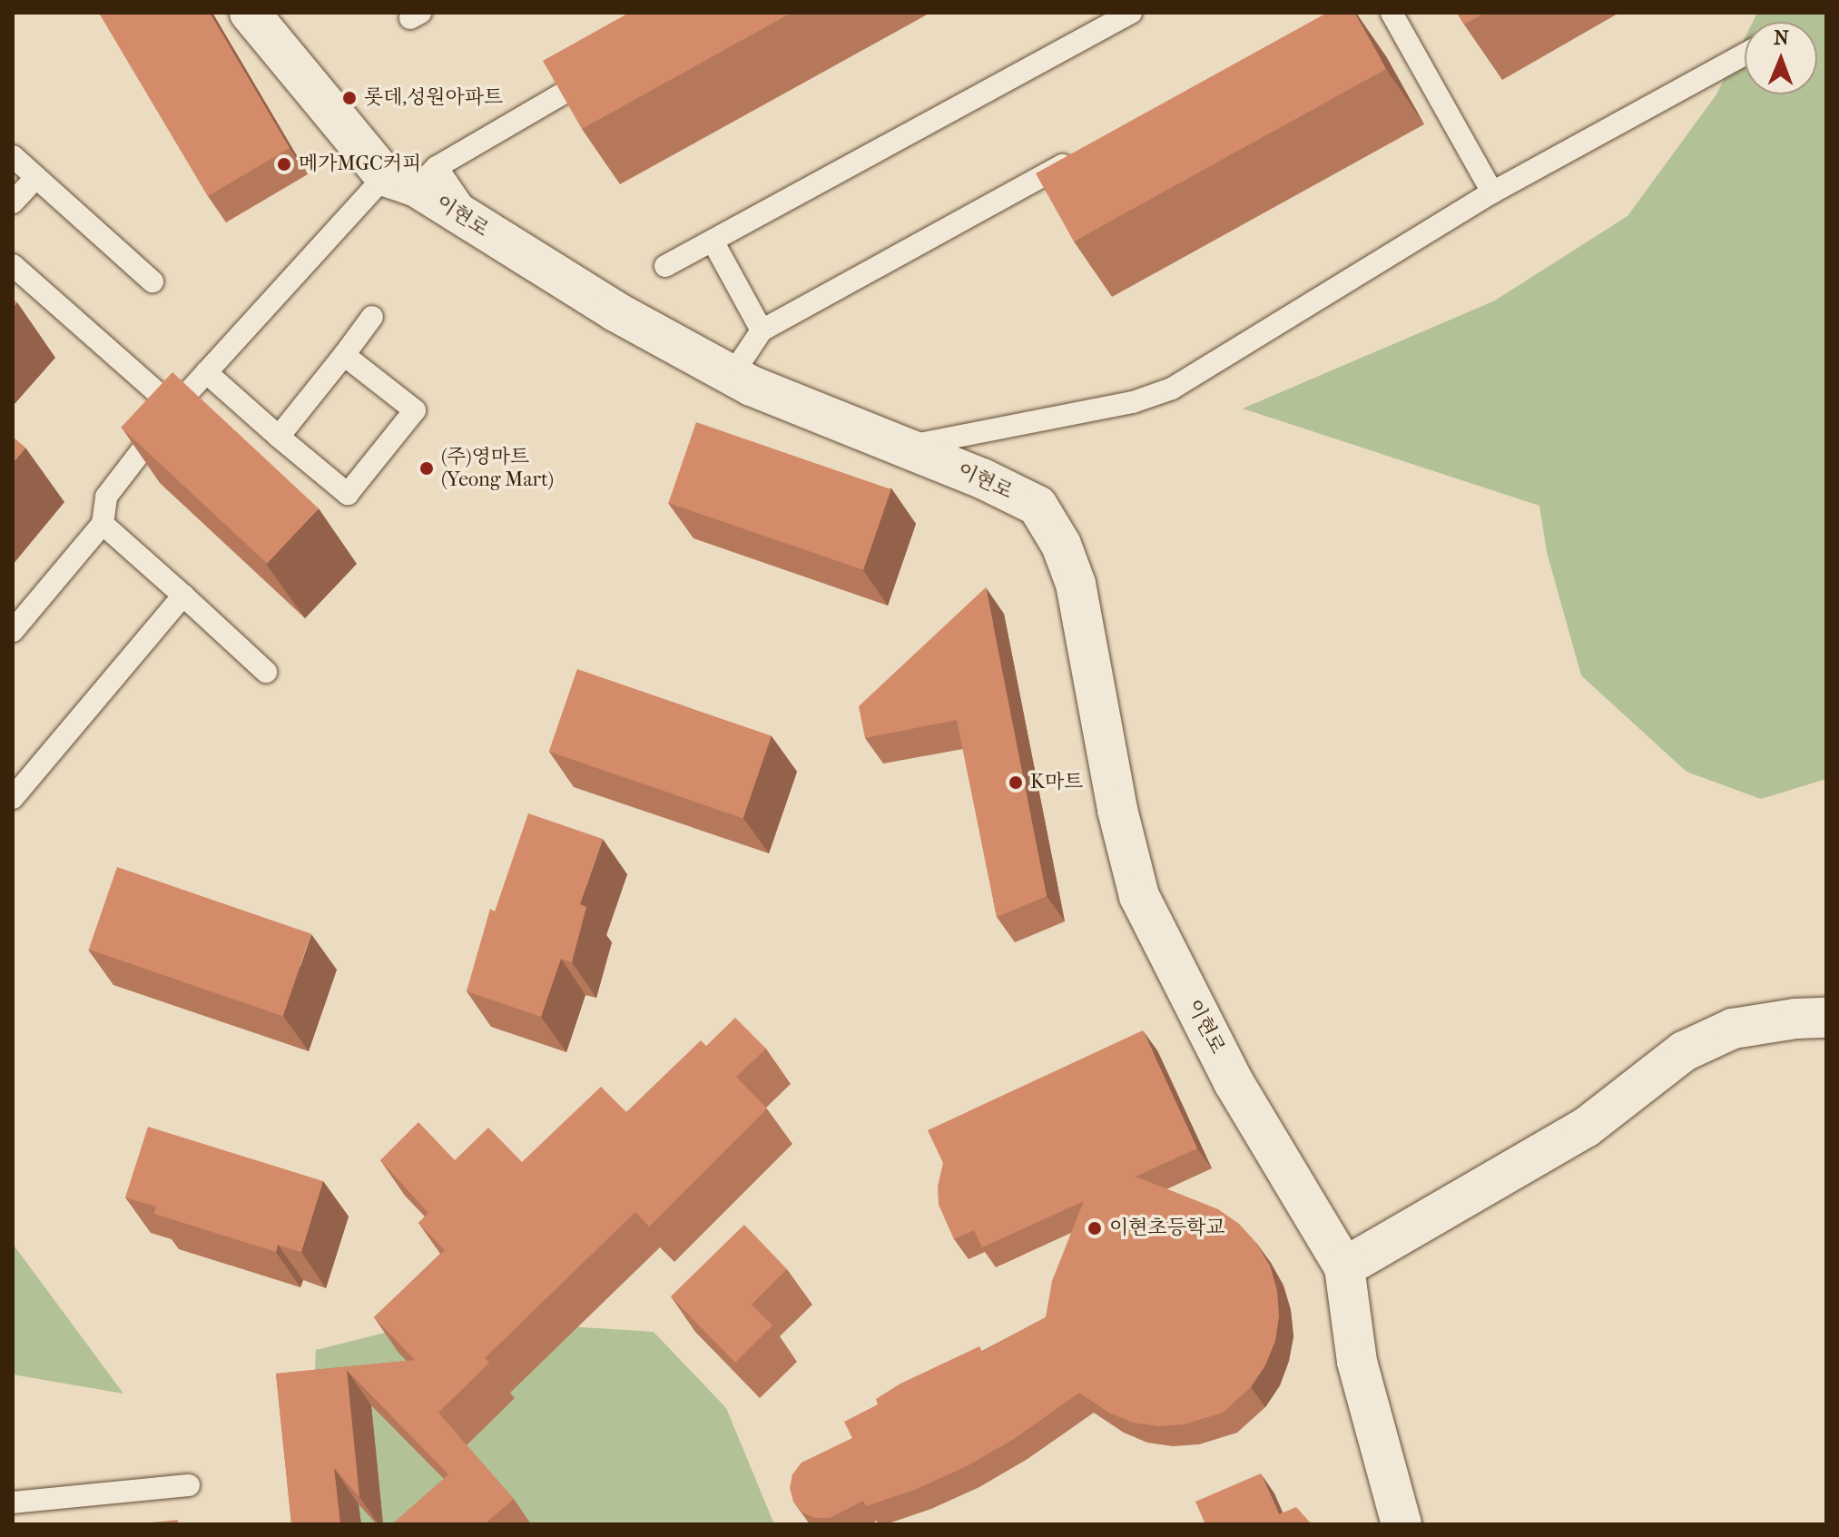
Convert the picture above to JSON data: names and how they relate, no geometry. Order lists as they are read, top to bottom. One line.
{"streets":{"street":["이현로"]},"places":["롯데,성원아파트","메가MGC커피","(주)영마트 (Yeong Mart)","K마트","이현초등학교"],"north":"top"}
